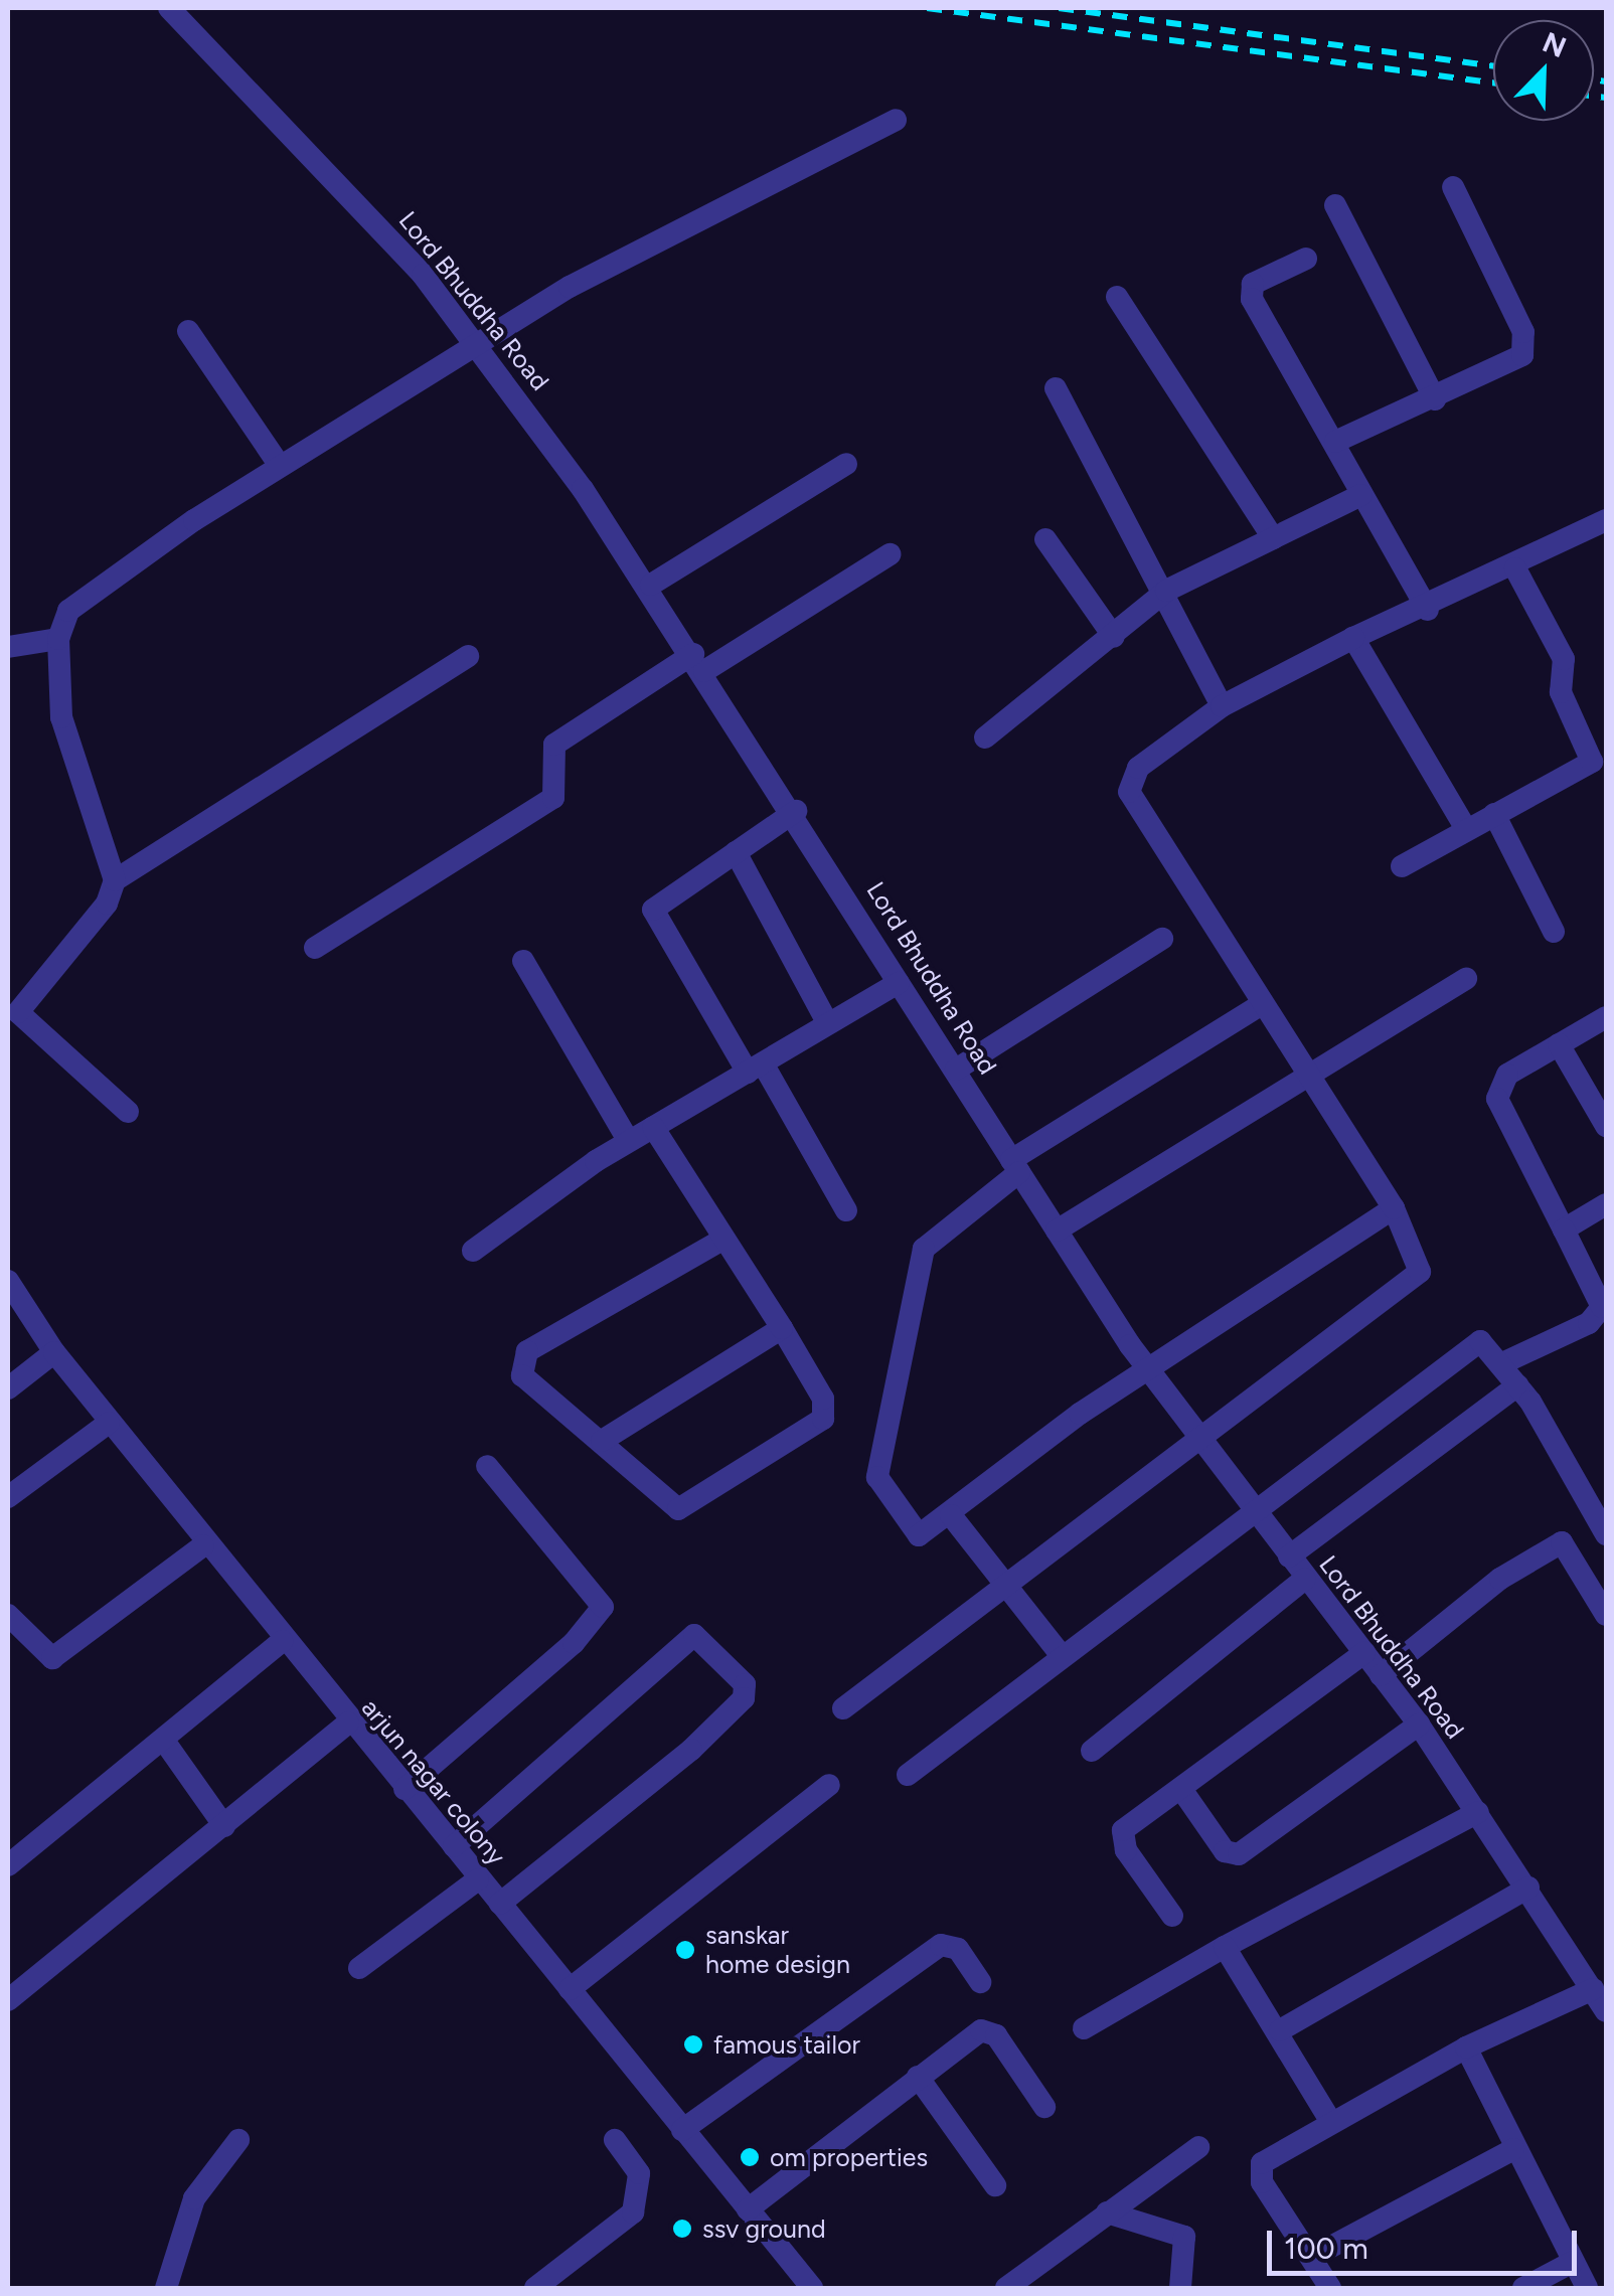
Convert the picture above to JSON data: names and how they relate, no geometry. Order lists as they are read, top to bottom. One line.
{"streets":{"street":["Lord Bhuddha Road","arjun nagar colony"]},"places":["sanskar home design","famous tailor","om properties","ssv ground"],"scale_bar":"100 m","north":"top right"}
